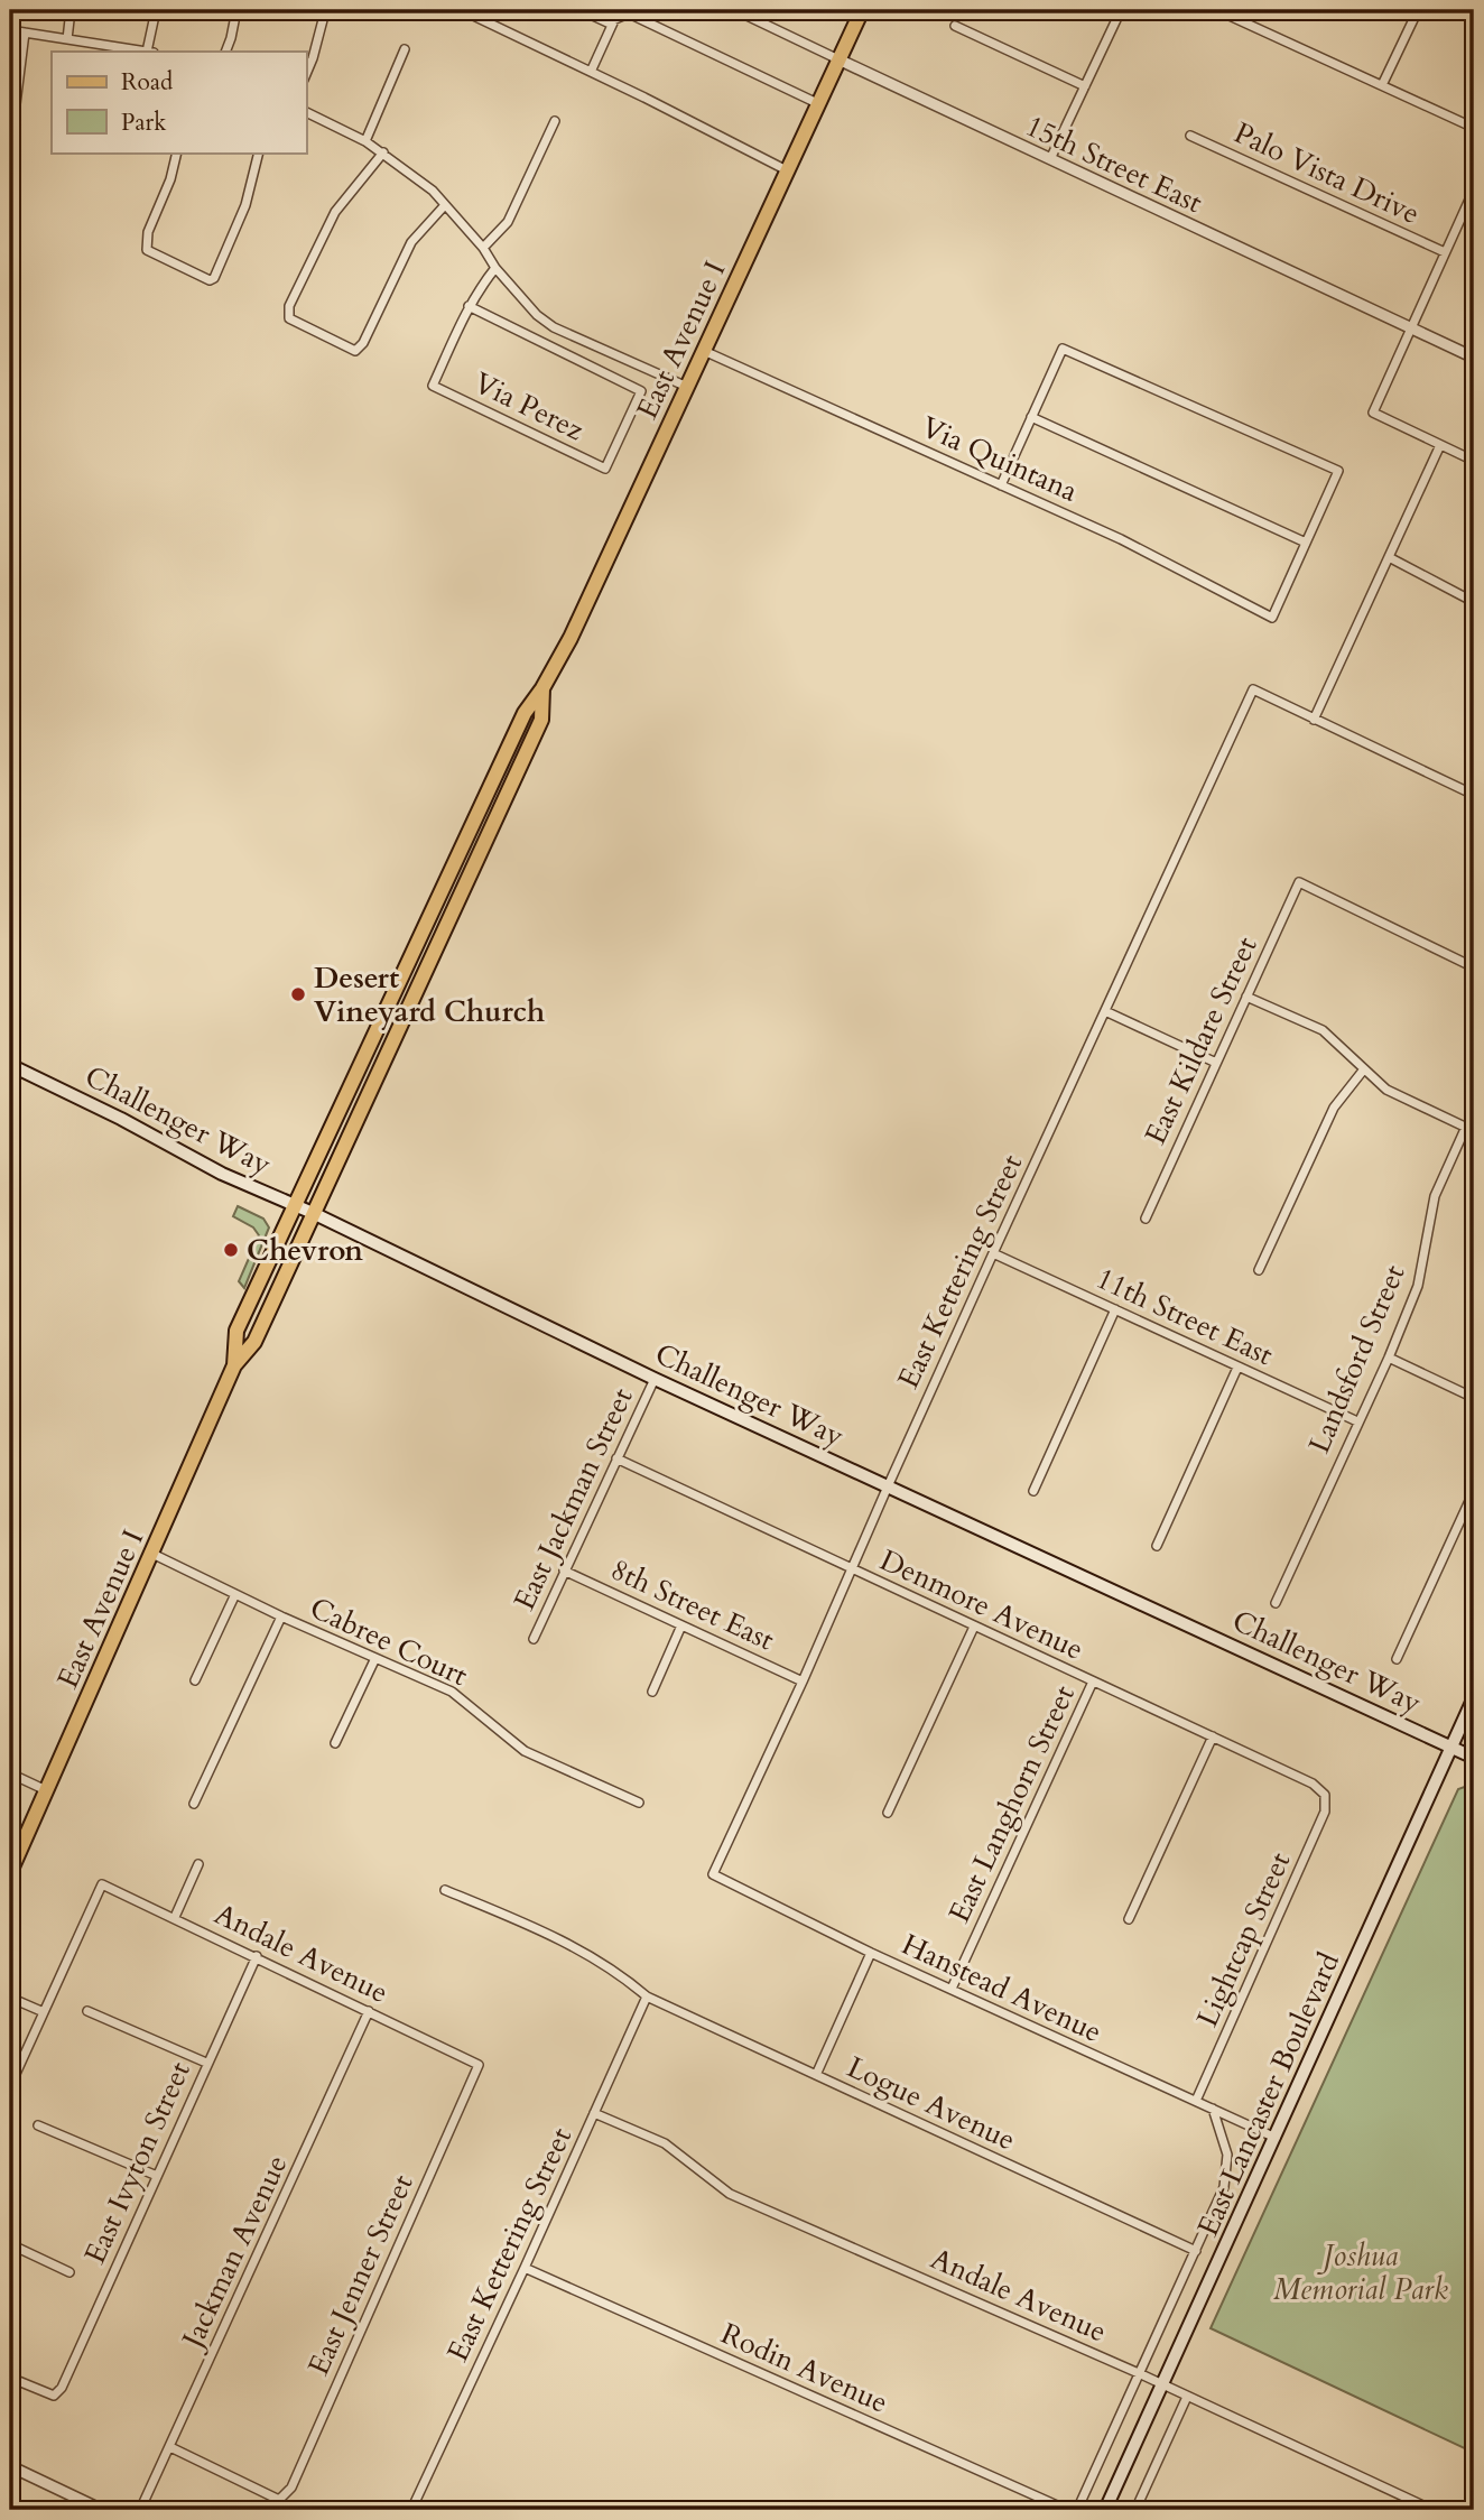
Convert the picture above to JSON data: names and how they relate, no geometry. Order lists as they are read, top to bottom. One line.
{"streets":{"main road":["East Avenue I","Challenger Way","East Lancaster Boulevard"],"street":["15th Street East","Palo Vista Drive","Via Perez","Via Quintana","East Kildare Street","East Kettering Street","11th Street East","Landsford Street","East Jackman Street","8th Street East","Denmore Avenue","Cabree Court","East Langhorn Street","Lightcap Street","Andale Avenue","Hanstead Avenue","Logue Avenue","East Ivyton Street","Jackman Avenue","East Jenner Street","Rodin Avenue"]},"crossings":[["15th Street East","East Avenue I"],["East Avenue I","Via Quintana"],["East Avenue I","Challenger Way"],["East Avenue I","Cabree Court"],["Challenger Way","East Kettering Street"],["Challenger Way","East Jackman Street"],["Challenger Way","East Lancaster Boulevard"],["East Kettering Street","11th Street East"],["East Kettering Street","8th Street East"],["East Kettering Street","Denmore Avenue"],["East Kettering Street","Andale Avenue"],["East Kettering Street","Hanstead Avenue"],["East Kettering Street","Logue Avenue"],["East Kettering Street","Rodin Avenue"],["11th Street East","Landsford Street"],["East Jackman Street","8th Street East"],["East Jackman Street","Denmore Avenue"],["Denmore Avenue","East Langhorn Street"],["Denmore Avenue","Lightcap Street"],["East Langhorn Street","Hanstead Avenue"],["Lightcap Street","Hanstead Avenue"],["Andale Avenue","East Lancaster Boulevard"],["Andale Avenue","East Ivyton Street"],["Andale Avenue","Jackman Avenue"],["Andale Avenue","East Jenner Street"],["Hanstead Avenue","East Lancaster Boulevard"],["East Lancaster Boulevard","Logue Avenue"],["Jackman Avenue","East Jenner Street"]],"parks":["Joshua Memorial Park"],"places":["Desert Vineyard Church","Chevron"],"legend":["Road","Park"]}
